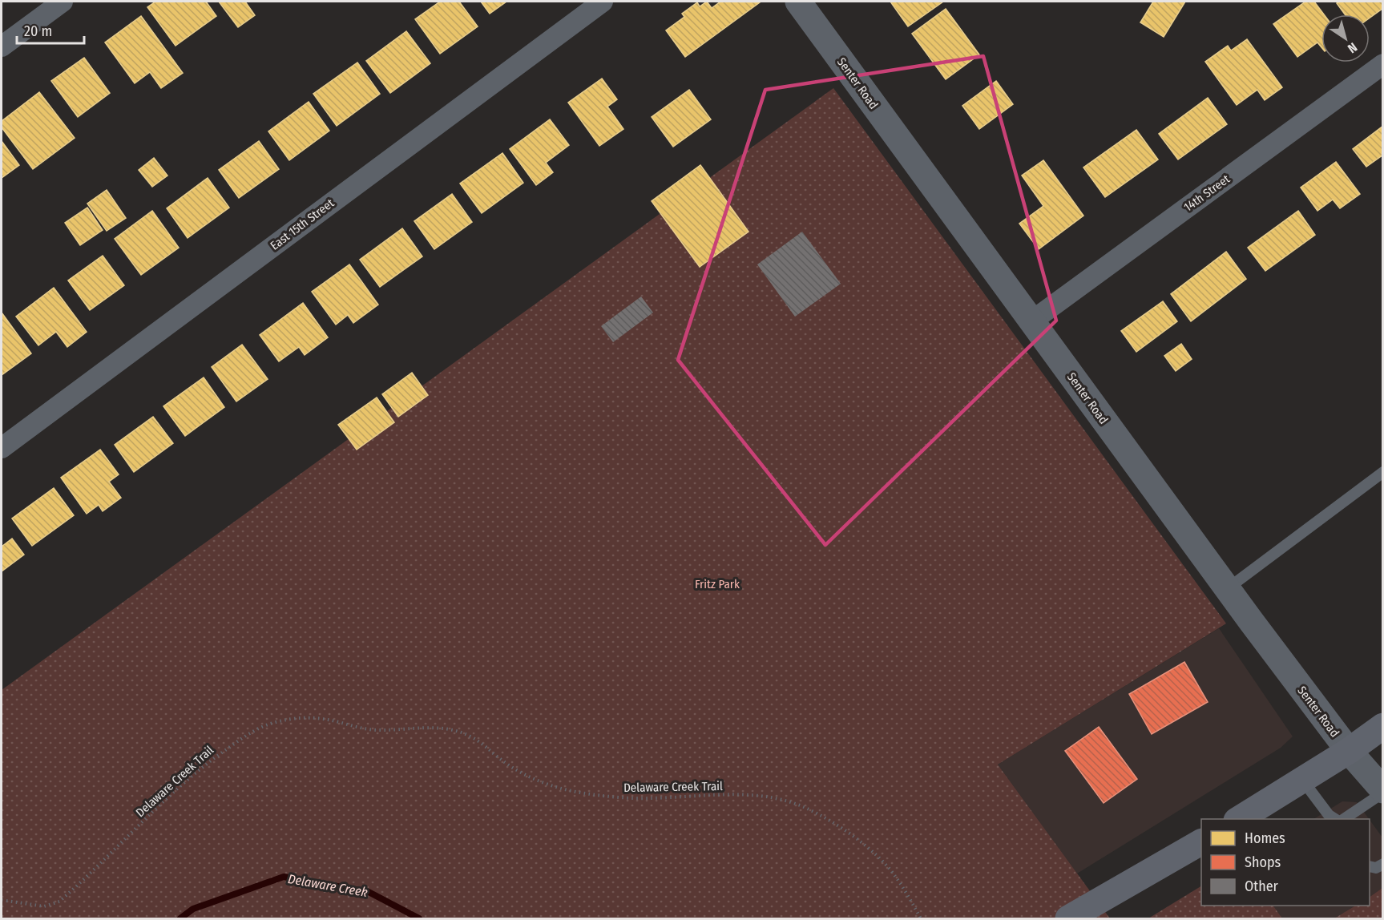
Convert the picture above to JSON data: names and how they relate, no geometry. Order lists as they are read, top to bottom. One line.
{"streets":{"street":["Senter Road","14th Street","East 15th Street"],"path":["Delaware Creek Trail"]},"crossings":[["Senter Road","14th Street"]],"water":["Delaware Creek"],"parks":["Fritz Park"],"legend":["Homes","Shops","Other"],"scale_bar":"20 m","north":"bottom right"}
